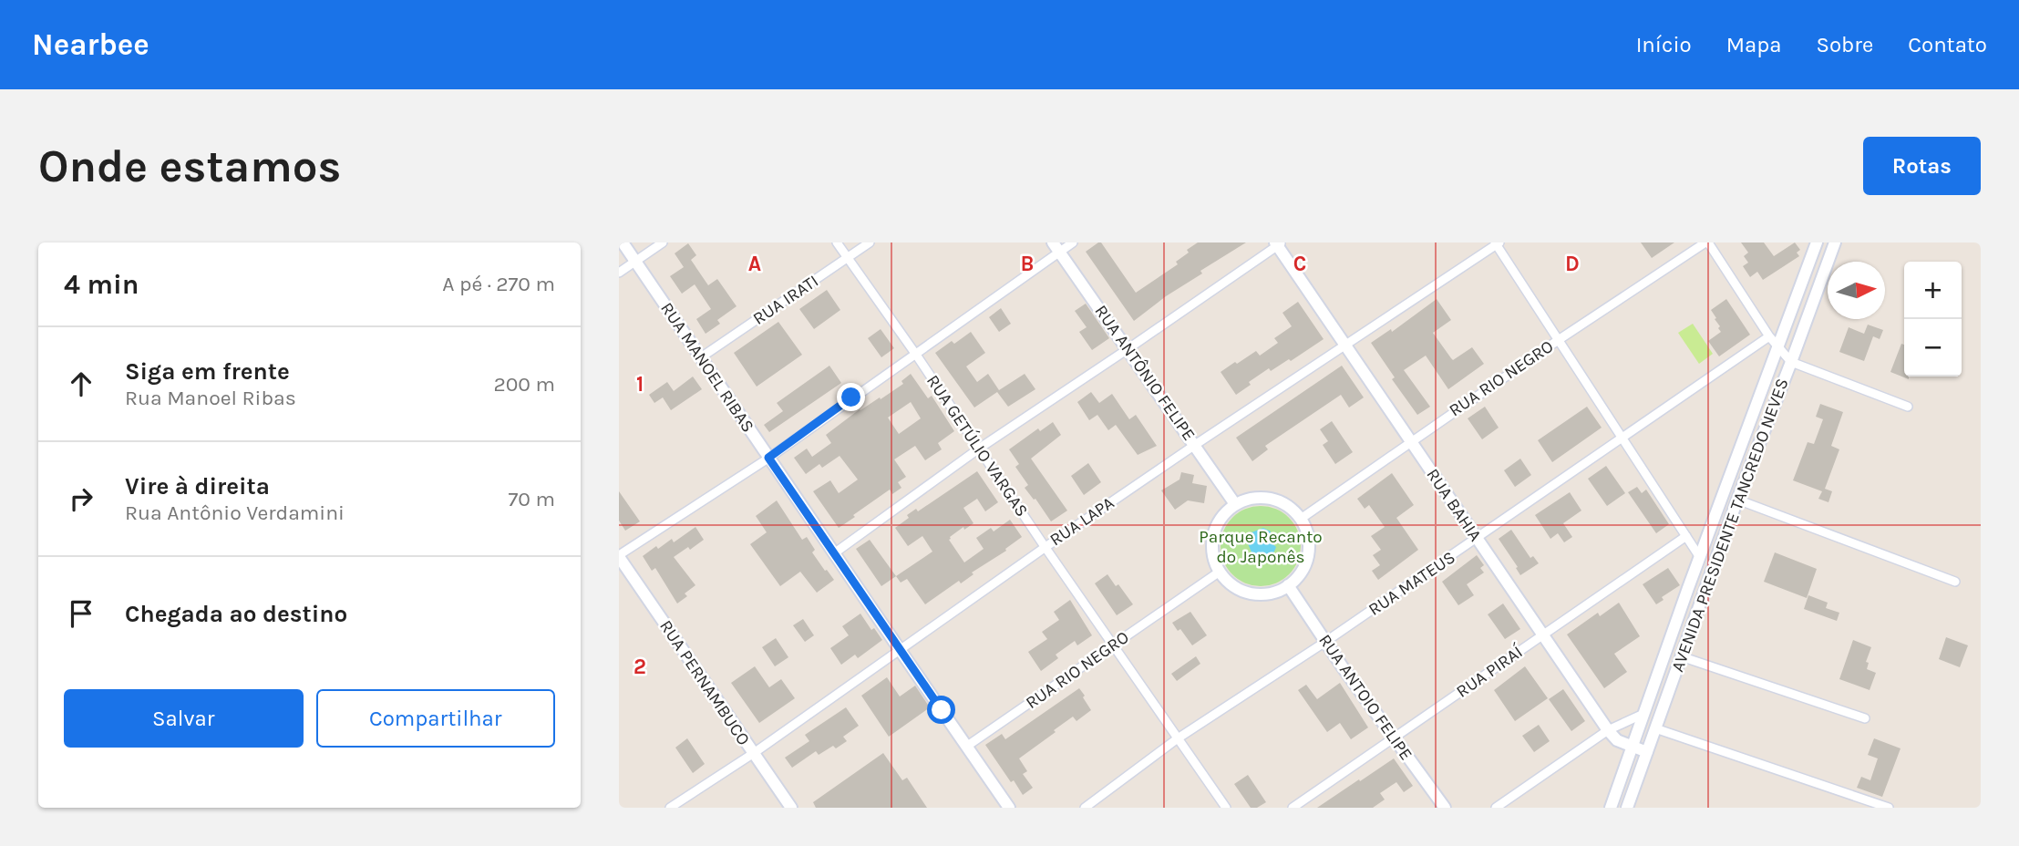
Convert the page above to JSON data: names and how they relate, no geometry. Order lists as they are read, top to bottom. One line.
{"streets":{"street":["RUA IRATI","RUA MANOEL RIBAS","RUA ANTÔNIO FELIPE","RUA RIO NEGRO","RUA GETÚLIO VARGAS","RUA BAHIA","RUA LAPA","AVENIDA PRESIDENTE TANCREDO NEVES","RUA MATEUS","RUA PIRAÍ","RUA PERNAMBUCO","RUA ANTOIO FELIPE"]},"crossings":[["RUA IRATI","RUA MANOEL RIBAS"],["RUA IRATI","RUA GETÚLIO VARGAS"],["RUA MANOEL RIBAS","RUA RIO NEGRO"],["RUA MANOEL RIBAS","RUA LAPA"],["RUA ANTÔNIO FELIPE","RUA RIO NEGRO"],["RUA ANTÔNIO FELIPE","RUA LAPA"],["RUA ANTÔNIO FELIPE","RUA ANTOIO FELIPE"],["RUA RIO NEGRO","RUA GETÚLIO VARGAS"],["RUA RIO NEGRO","RUA BAHIA"],["RUA RIO NEGRO","RUA ANTOIO FELIPE"],["RUA GETÚLIO VARGAS","RUA LAPA"],["RUA GETÚLIO VARGAS","RUA MATEUS"],["RUA BAHIA","RUA LAPA"],["RUA BAHIA","AVENIDA PRESIDENTE TANCREDO NEVES"],["RUA BAHIA","RUA MATEUS"],["RUA BAHIA","RUA PIRAÍ"],["RUA LAPA","RUA PERNAMBUCO"],["RUA MATEUS","RUA ANTOIO FELIPE"],["RUA PIRAÍ","RUA ANTOIO FELIPE"]],"parks":["Parque Recanto do Japonês"],"north":"right","page":{"header":"Nearbee","nav":["Início","Mapa","Sobre","Contato"],"buttons":["Rotas",["Salvar","Compartilhar"]],"title":"Onde estamos","heading":["4 min","A pé · 270 m"],"map_buttons":["+","−"],"list":[["Siga em frente","Rua Manoel Ribas","200 m"],["Vire à direita","Rua Antônio Verdamini","70 m"],"Chegada ao destino"]},"grid":{"columns":["A","B","C","D"],"rows":["1","2"]}}
